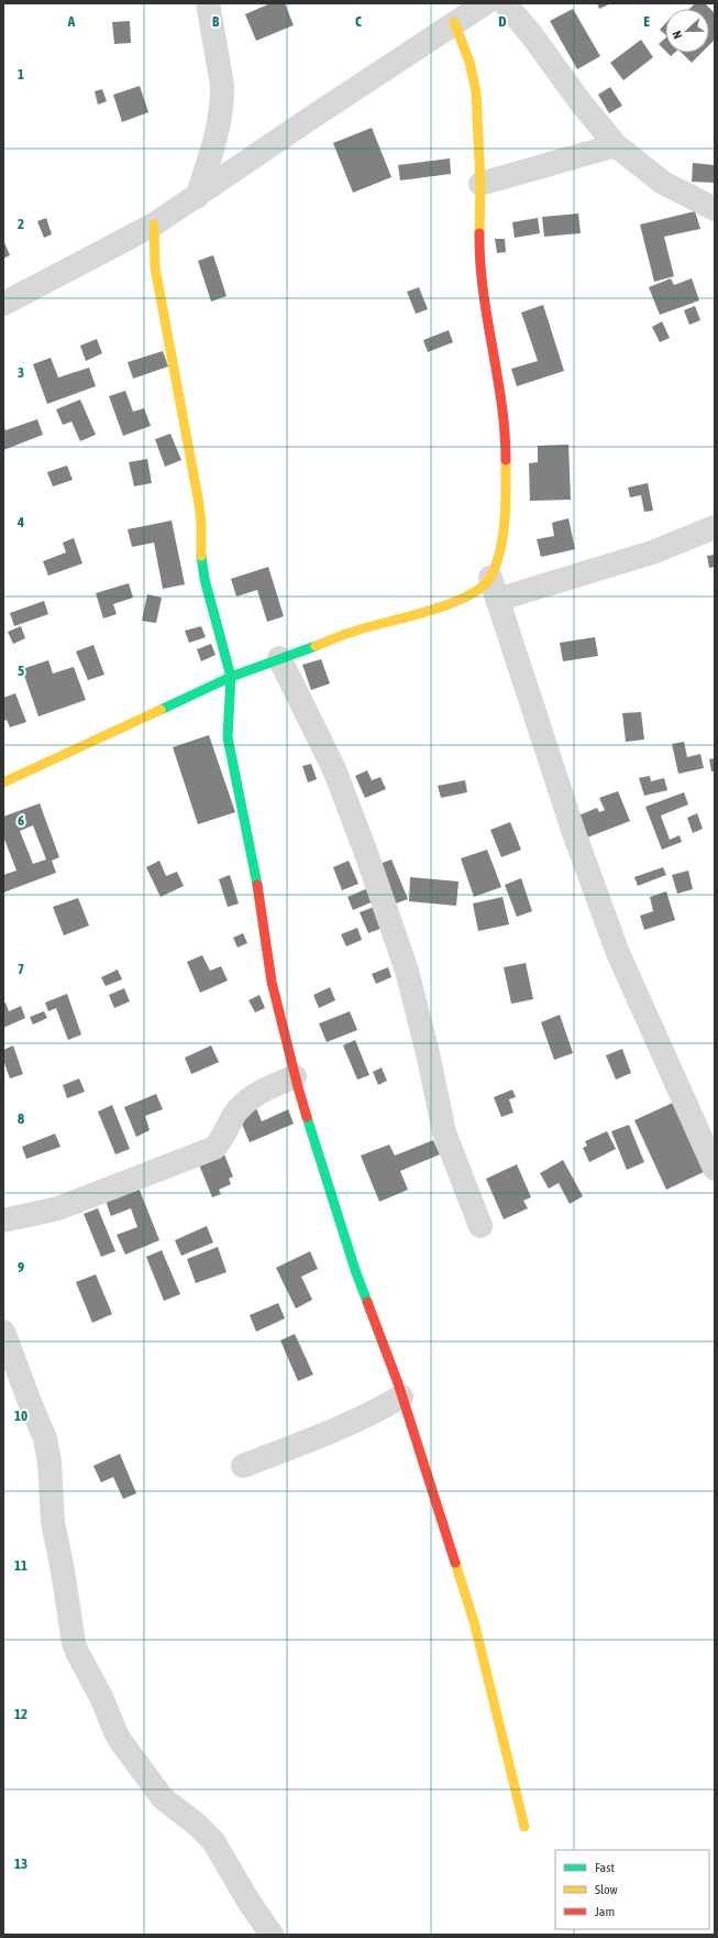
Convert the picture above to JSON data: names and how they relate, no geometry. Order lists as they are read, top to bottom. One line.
{"legend":["Fast","Slow","Jam"],"north":"left","grid":{"columns":["A","B","C","D","E"],"rows":["1","2","3","4","5","6","7","8","9","10","11","12","13"]}}
